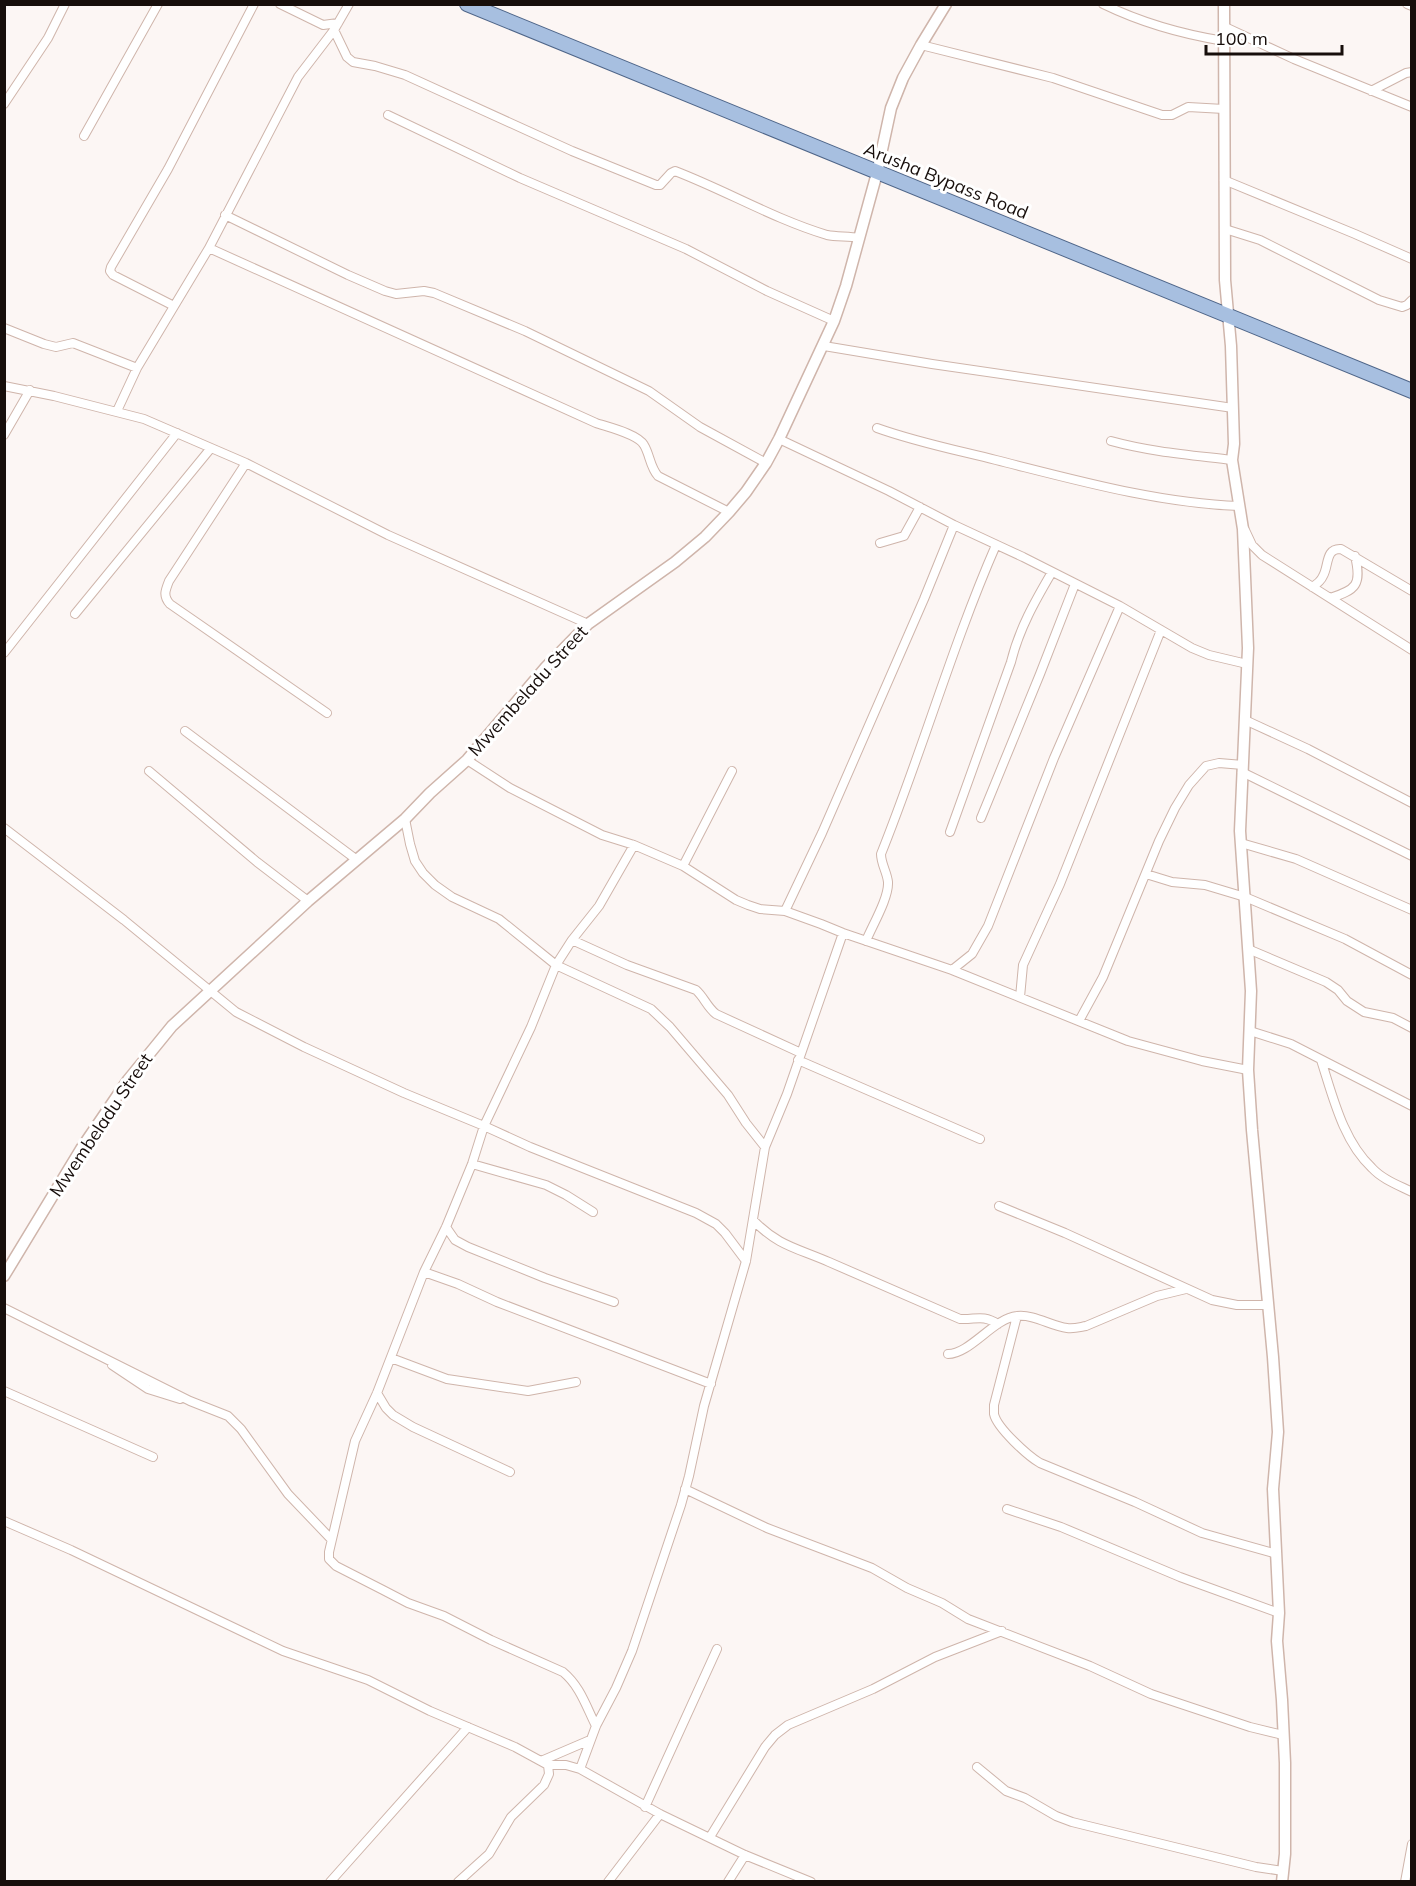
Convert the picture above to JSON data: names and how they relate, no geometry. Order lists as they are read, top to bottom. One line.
{"streets":{"main road":["Arusha Bypass Road"],"street":["Mwembeladu Street"]},"crossings":[["Arusha Bypass Road","Mwembeladu Street"]],"scale_bar":"100 m"}
